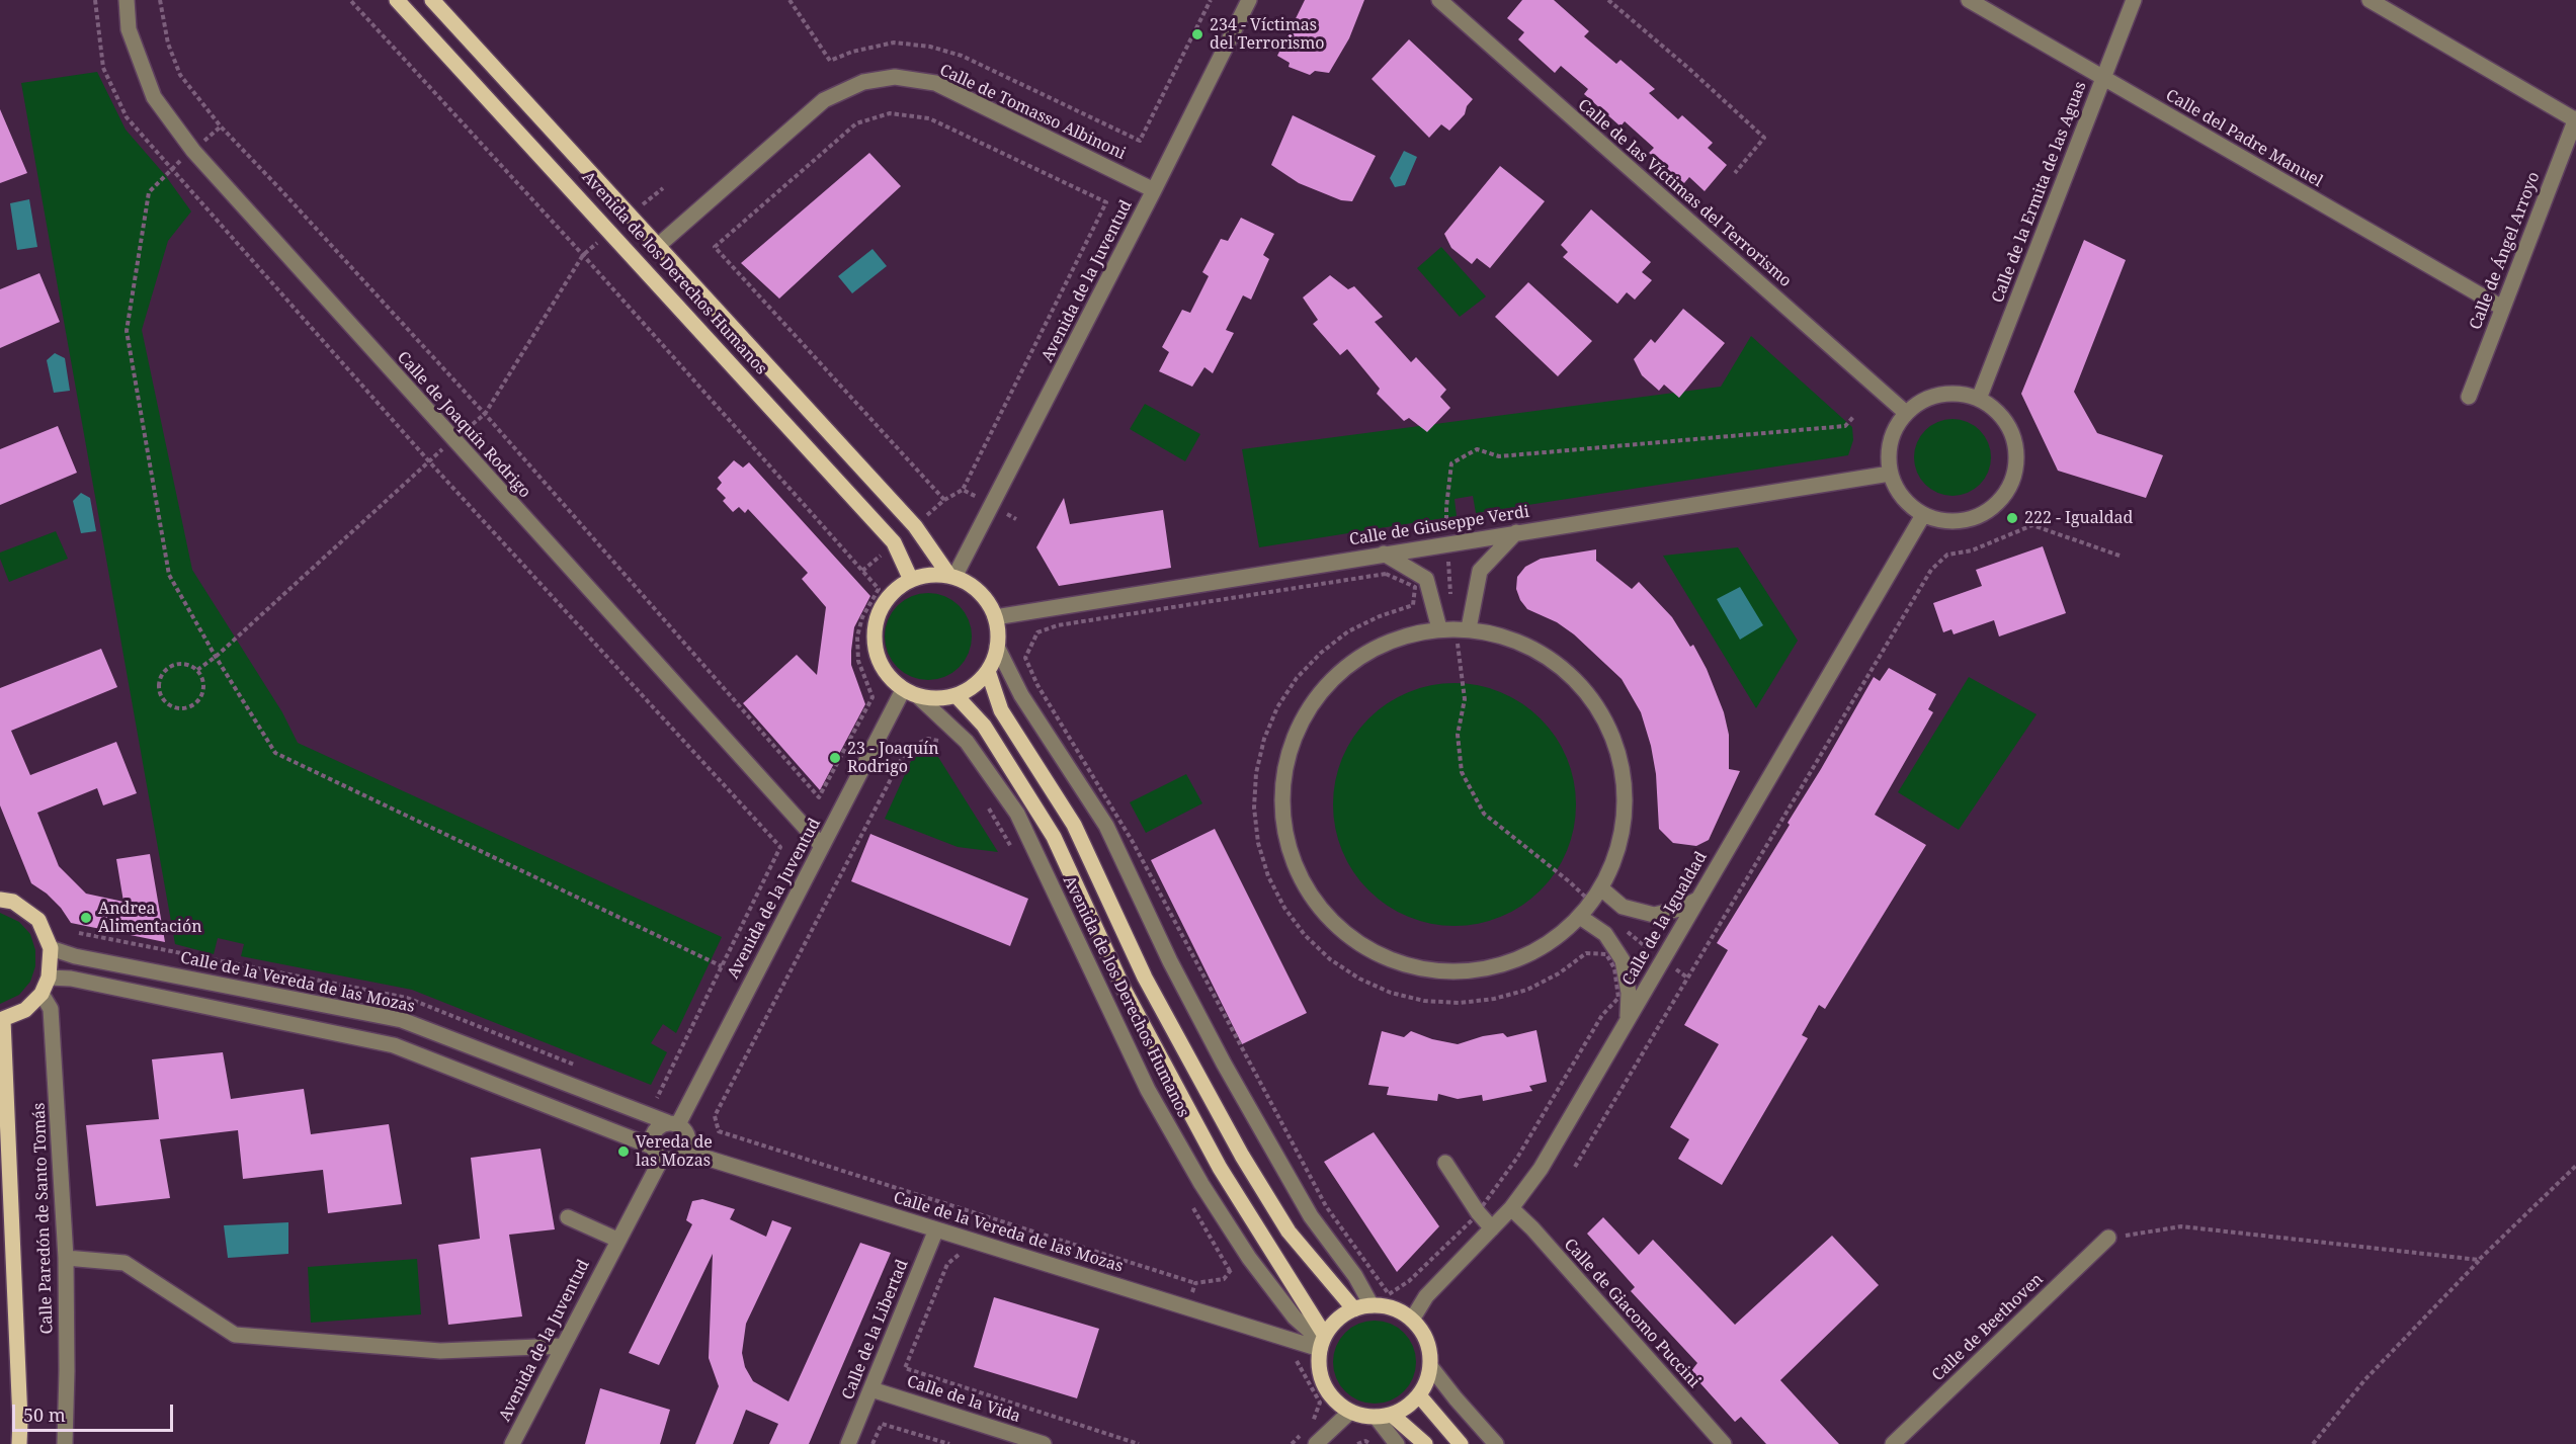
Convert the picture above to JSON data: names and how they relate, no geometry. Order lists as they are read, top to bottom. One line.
{"streets":{"main road":["Avenida de los Derechos Humanos"],"street":["Calle de Tomasso Albinoni","Calle del Padre Manuel","Calle de la Ermita de las Aguas","Calle de las Víctimas del Terrorismo","Calle de Ángel Arroyo","Avenida de la Juventud","Calle de Joaquín Rodrigo","Calle de Giuseppe Verdi","Calle de la Igualdad","Calle de la Vereda de las Mozas","Calle Paredón de Santo Tomás","Calle de Giacomo Puccini","Calle de Beethoven","Calle de la Libertad","Calle de la Vida"]},"crossings":[["Calle de Tomasso Albinoni","Avenida de los Derechos Humanos"],["Calle de Tomasso Albinoni","Avenida de la Juventud"],["Calle del Padre Manuel","Calle de la Ermita de las Aguas"],["Calle del Padre Manuel","Calle de Ángel Arroyo"],["Calle de la Ermita de las Aguas","Calle de las Víctimas del Terrorismo"],["Calle de la Ermita de las Aguas","Calle de Giuseppe Verdi"],["Calle de la Ermita de las Aguas","Calle de la Igualdad"],["Calle de las Víctimas del Terrorismo","Calle de Giuseppe Verdi"],["Calle de las Víctimas del Terrorismo","Calle de la Igualdad"],["Avenida de los Derechos Humanos","Avenida de la Juventud"],["Avenida de los Derechos Humanos","Calle de Giuseppe Verdi"],["Avenida de los Derechos Humanos","Calle de la Igualdad"],["Avenida de los Derechos Humanos","Calle de la Vereda de las Mozas"],["Avenida de la Juventud","Calle de Joaquín Rodrigo"],["Avenida de la Juventud","Calle de Giuseppe Verdi"],["Avenida de la Juventud","Calle de la Vereda de las Mozas"],["Calle de Giuseppe Verdi","Calle de la Igualdad"],["Calle de la Igualdad","Calle de la Vereda de las Mozas"],["Calle de la Igualdad","Calle de Giacomo Puccini"],["Calle de la Vereda de las Mozas","Calle de la Libertad"],["Calle de la Libertad","Calle de la Vida"]],"places":["234 - Víctimas del Terrorismo","222 - Igualdad","23 - Joaquín Rodrigo","Andrea Alimentación","Vereda de las Mozas"],"scale_bar":"50 m"}
